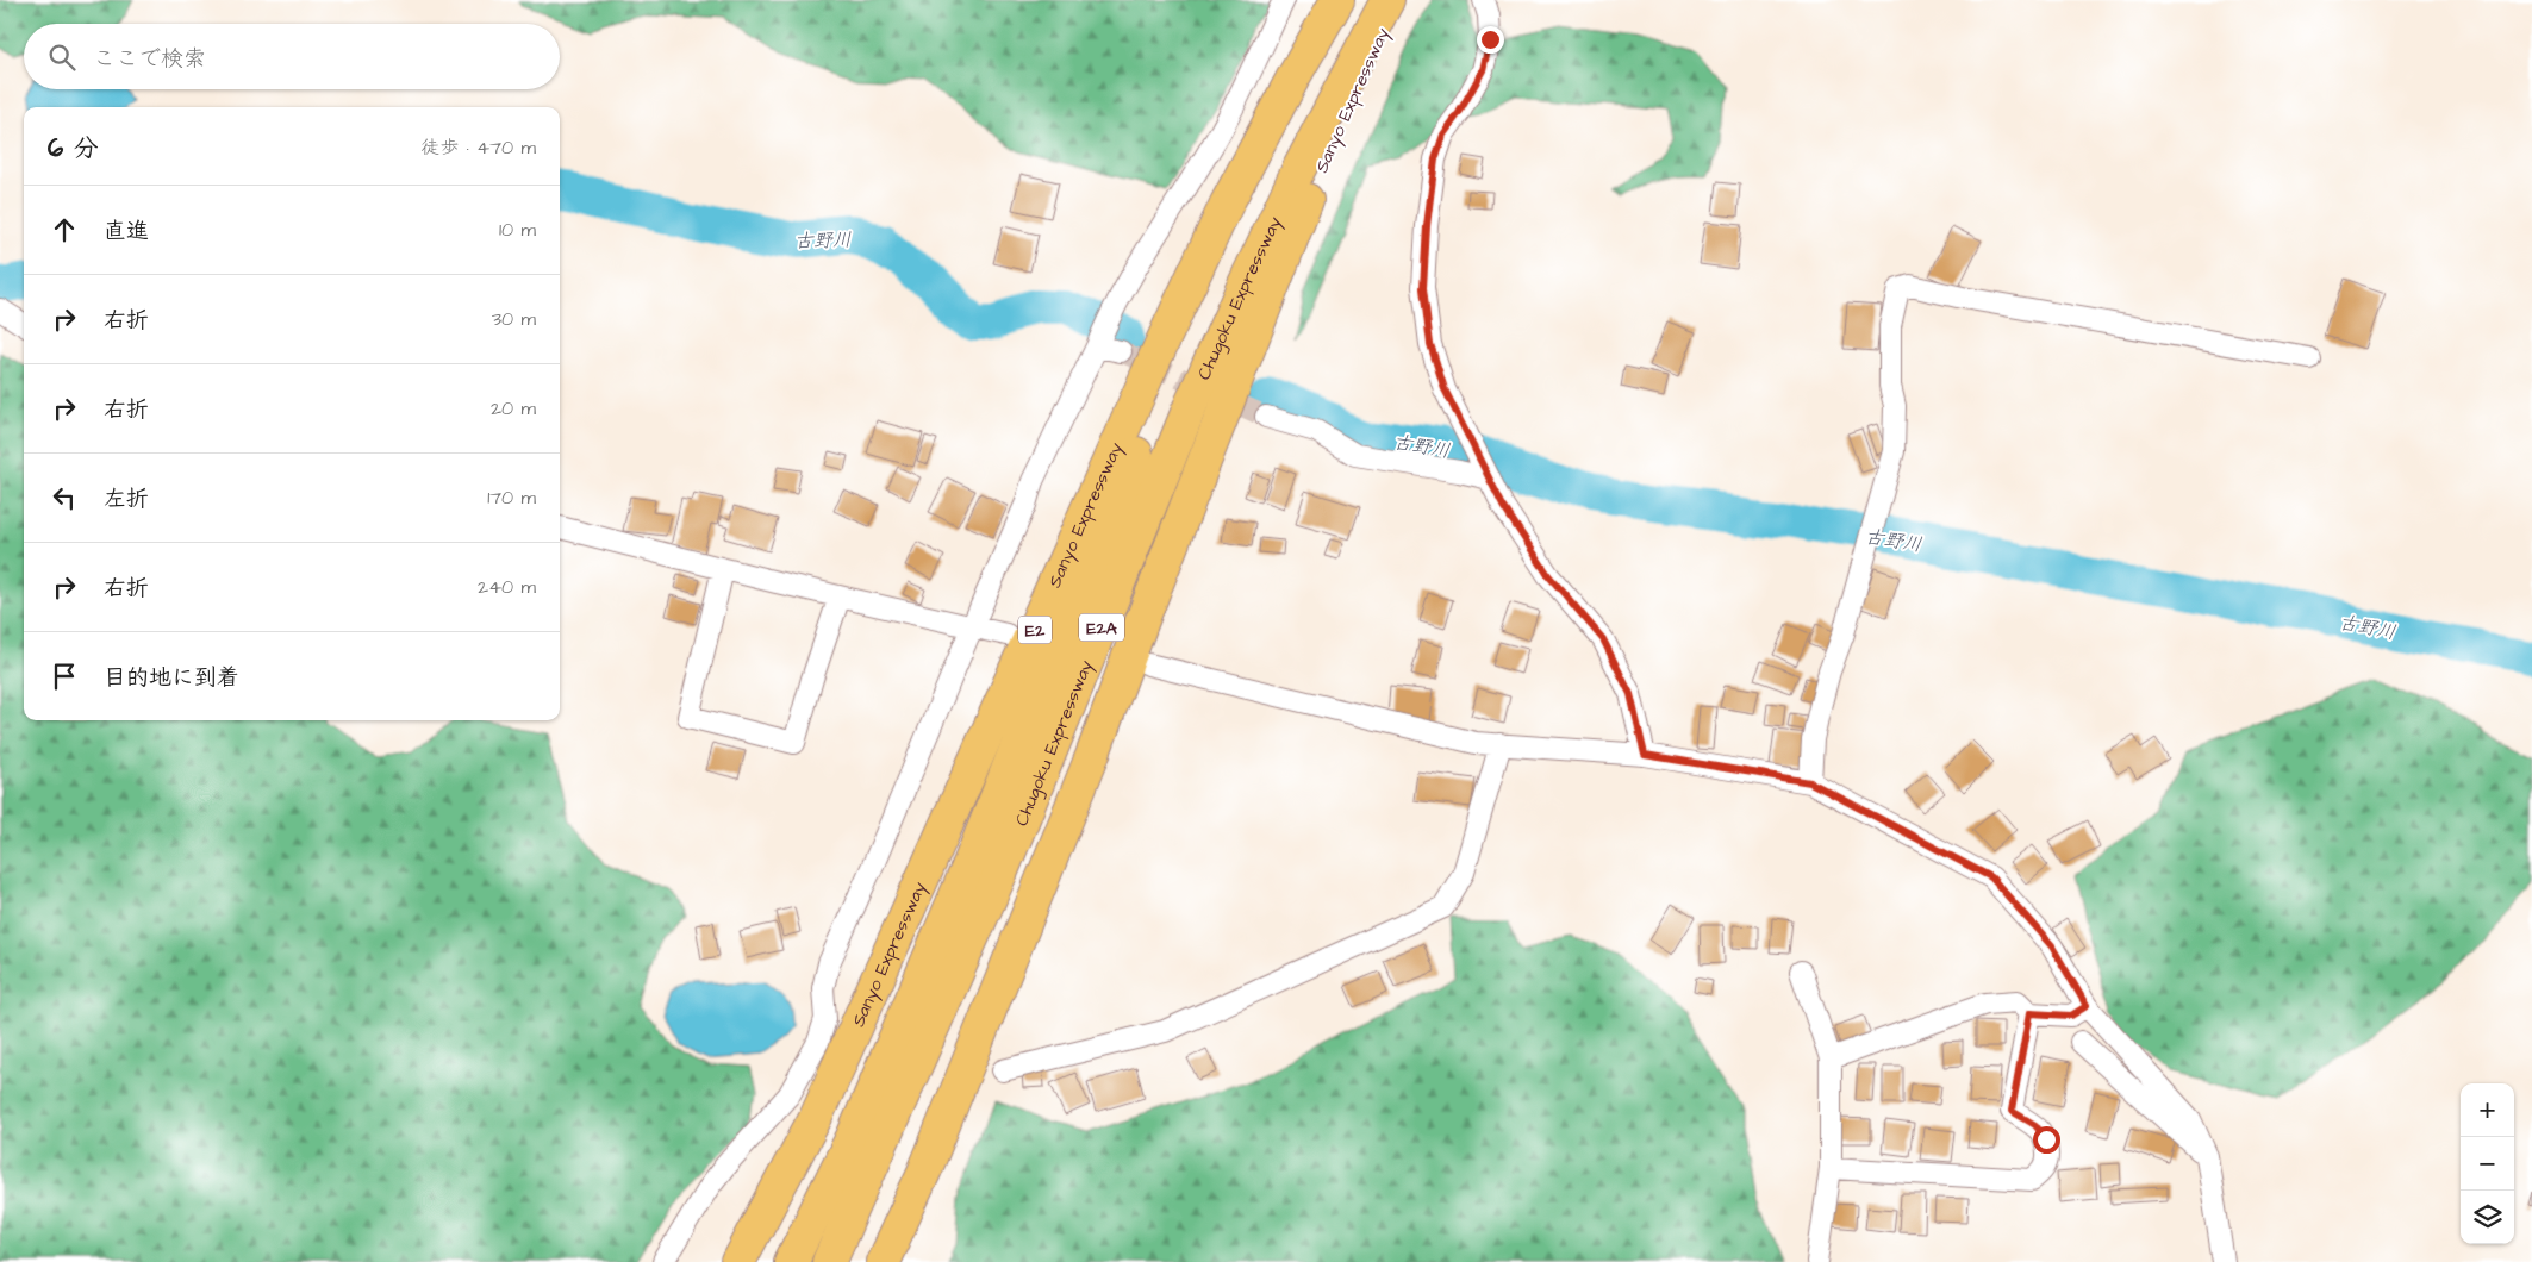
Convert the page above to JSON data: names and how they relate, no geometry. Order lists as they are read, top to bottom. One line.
{"streets":{"highway":["Sanyo Expressway","Chugoku Expressway","E2A","E2"]},"water":["古野川"],"page":{"search":"ここで検索","heading":["6 分","徒歩 · 470 m"],"list":[["直進","10 m"],["右折","30 m"],["右折","20 m"],["左折","170 m"],["右折","240 m"],"目的地に到着"],"map_buttons":["+","−"]}}
